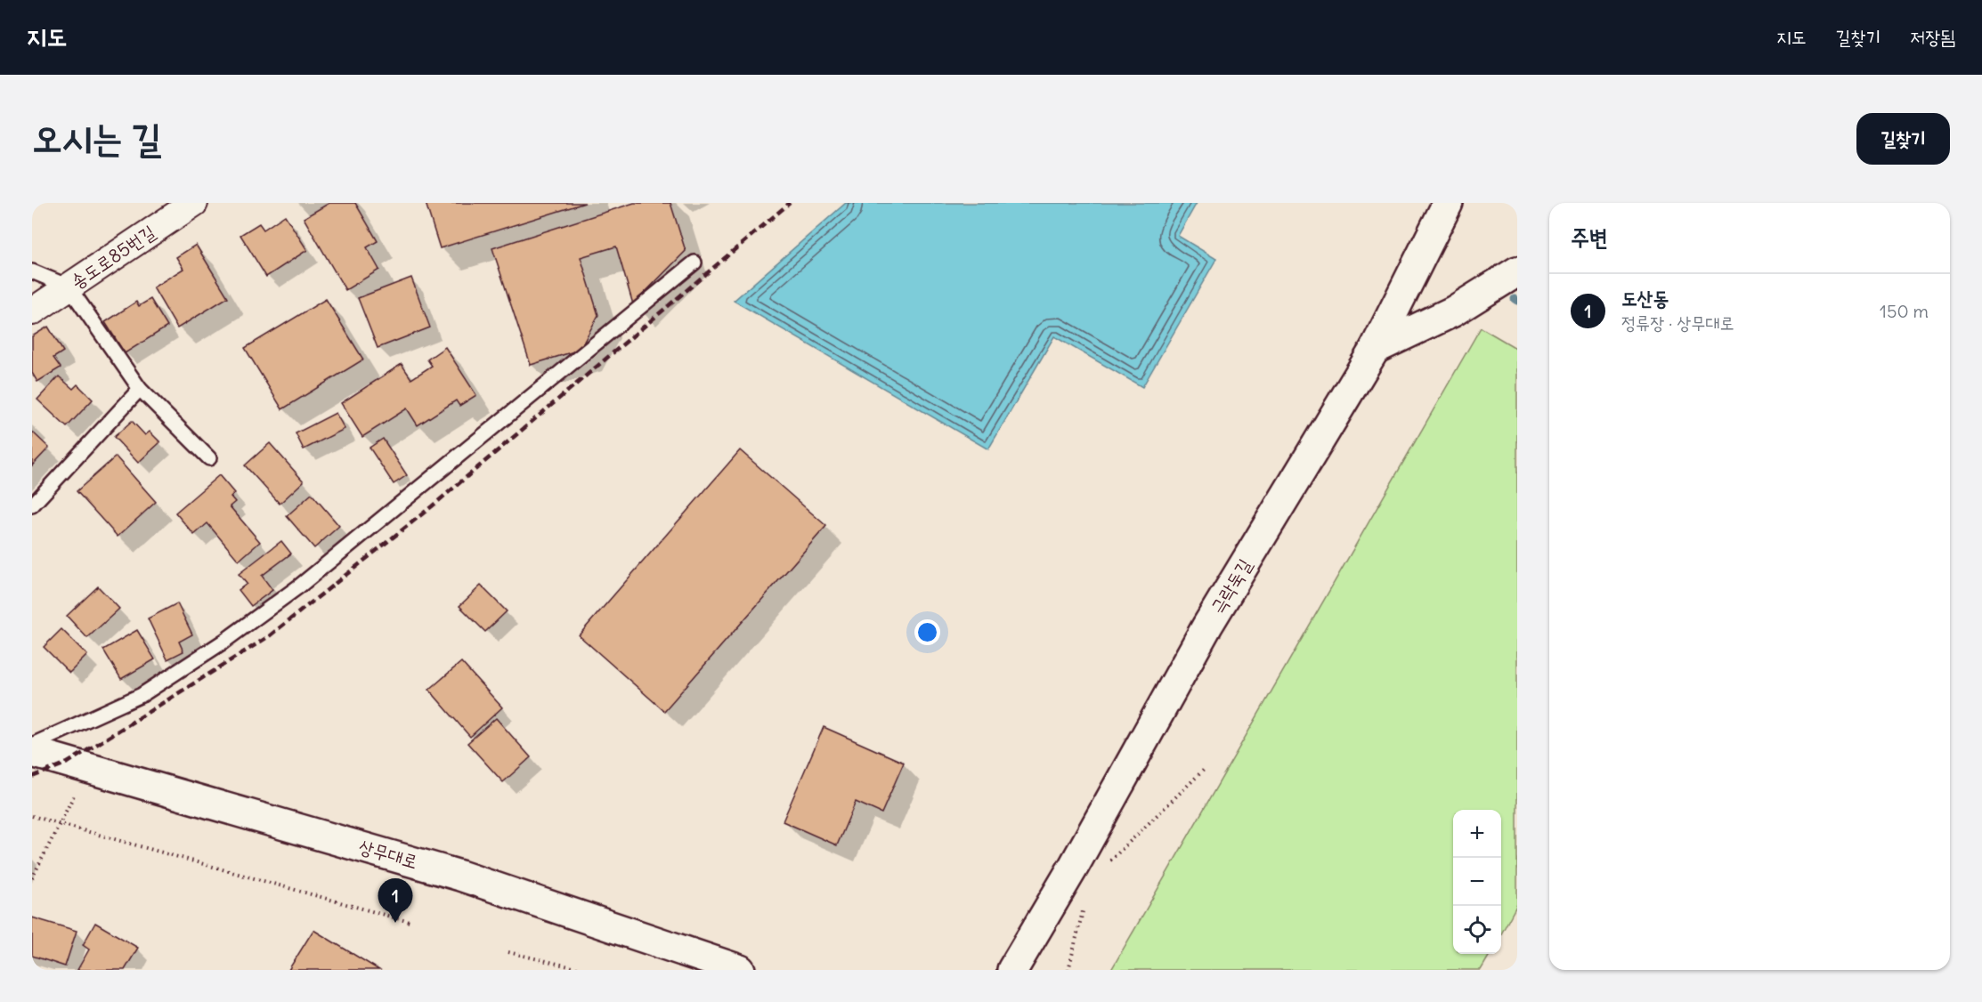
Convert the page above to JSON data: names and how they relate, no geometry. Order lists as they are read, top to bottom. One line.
{"streets":{"street":["송도로85번길","극락둑길","상무대로"]},"page":{"header":"지도","nav":["지도","길찾기","저장됨"],"buttons":"길찾기","title":"오시는 길","heading":"주변","list":[{"mark":"1","name":"도산동","note":"정류장 · 상무대로","value":"150 m"}],"map_buttons":["+","−"],"pins":"1"}}
